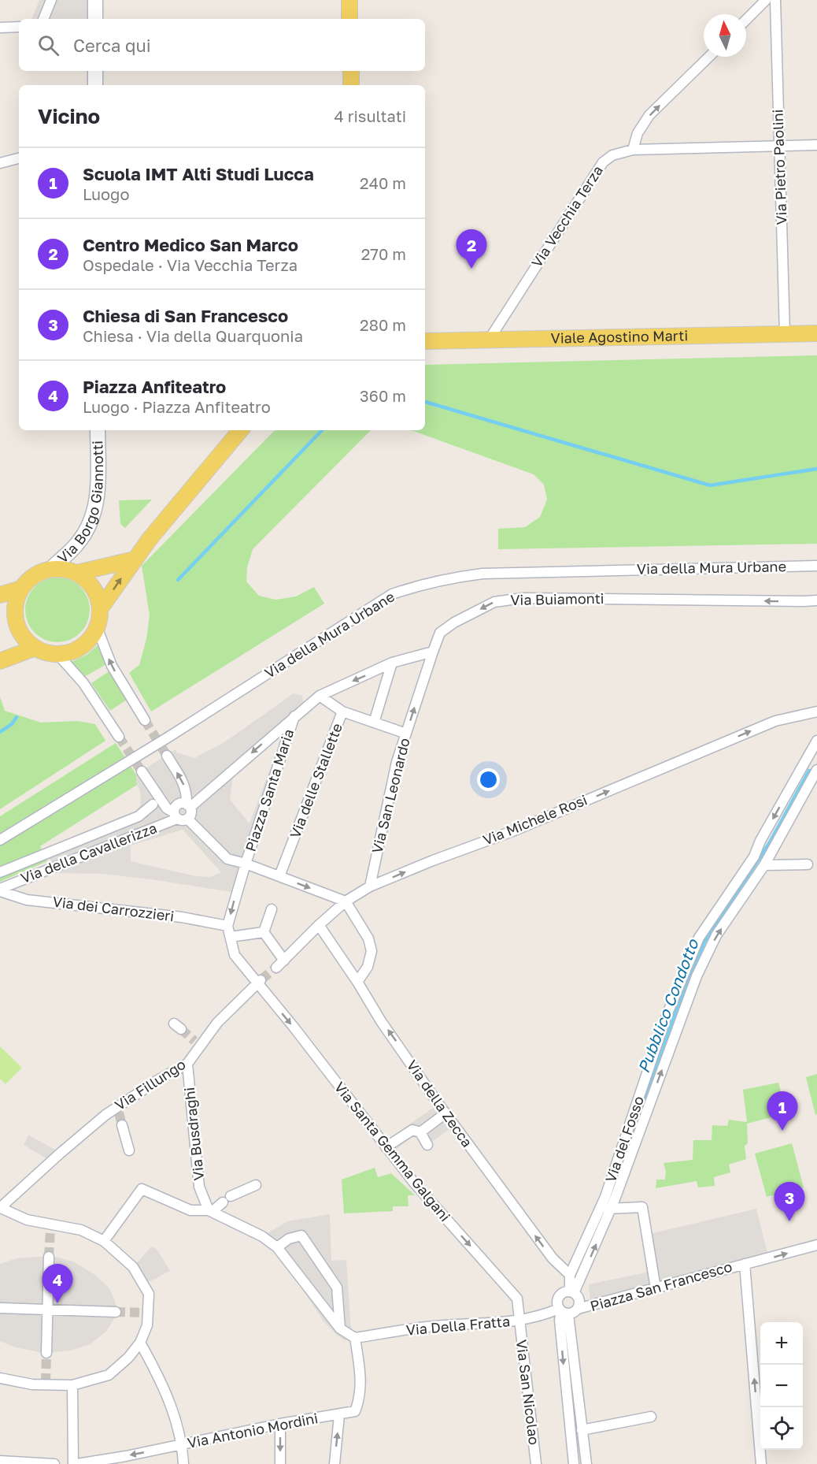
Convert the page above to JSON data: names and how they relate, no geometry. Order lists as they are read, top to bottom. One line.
{"streets":{"main road":["Viale Agostino Marti"],"street":["Via Pietro Paolini","Via Vecchia Terza","Via Borgo Giannotti","Via della Mura Urbane","Via Buiamonti","Via delle Stallette","Piazza Santa Maria","Via San Leonardo","Via Michele Rosi","Via della Cavallerizza","Via dei Carrozzieri","Via Fillungo","Via della Zecca","Via Busdraghi","Via del Fosso","Via Santa Gemma Galgani","Piazza San Francesco","Via Della Fratta","Via San Nicolao","Via Antonio Mordini"]},"crossings":[["Via Pietro Paolini","Via Vecchia Terza"],["Via Pietro Paolini","Viale Agostino Marti"],["Via Vecchia Terza","Viale Agostino Marti"],["Via Buiamonti","Via San Leonardo"],["Via delle Stallette","Piazza Santa Maria"],["Piazza Santa Maria","Via della Cavallerizza"],["Via San Leonardo","Via Michele Rosi"],["Via Michele Rosi","Via della Zecca"],["Via della Cavallerizza","Via dei Carrozzieri"],["Via Fillungo","Via Busdraghi"],["Via Fillungo","Via Santa Gemma Galgani"],["Via della Zecca","Via del Fosso"],["Via del Fosso","Piazza San Francesco"],["Via del Fosso","Via Della Fratta"],["Via Santa Gemma Galgani","Via Della Fratta"],["Via Santa Gemma Galgani","Via San Nicolao"],["Piazza San Francesco","Via Della Fratta"],["Via Della Fratta","Via San Nicolao"],["Via Della Fratta","Via Antonio Mordini"]],"one_way":["Via Buiamonti","Piazza Santa Maria","Via Michele Rosi","Via della Zecca","Via Santa Gemma Galgani"],"water":["Pubblico Condotto"],"north":"top","page":{"search":"Cerca qui","heading":["Vicino","4 risultati"],"list":[{"mark":"1","name":"Scuola IMT Alti Studi Lucca","note":"Luogo","value":"240 m"},{"mark":"2","name":"Centro Medico San Marco","note":"Ospedale · Via Vecchia Terza","value":"270 m"},{"mark":"3","name":"Chiesa di San Francesco","note":"Chiesa · Via della Quarquonia","value":"280 m"},{"mark":"4","name":"Piazza Anfiteatro","note":"Luogo · Piazza Anfiteatro","value":"360 m"}],"pins":["2","1","3","4"],"map_buttons":["+","−"]}}
